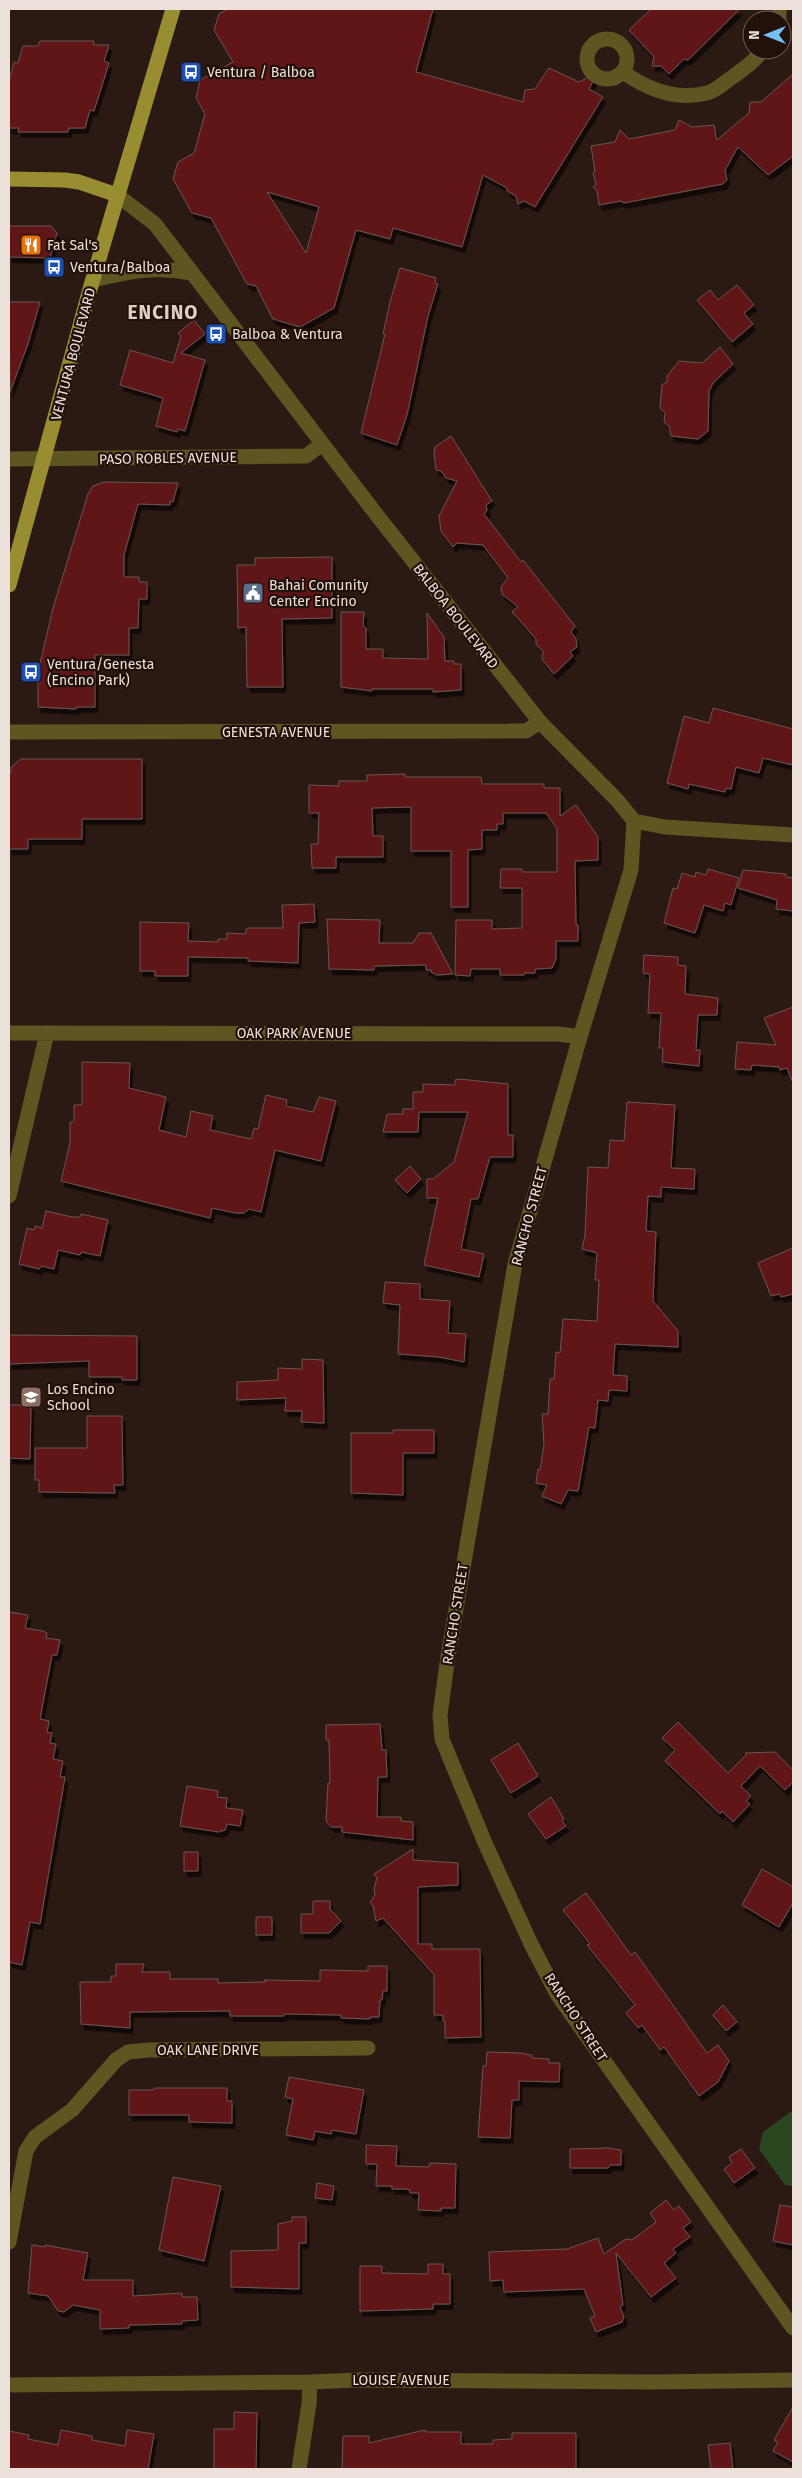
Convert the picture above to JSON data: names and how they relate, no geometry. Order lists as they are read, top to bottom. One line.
{"streets":{"main road":["VENTURA BOULEVARD","BALBOA BOULEVARD"],"street":["PASO ROBLES AVENUE","GENESTA AVENUE","OAK PARK AVENUE","RANCHO STREET","OAK LANE DRIVE","LOUISE AVENUE"]},"crossings":[["VENTURA BOULEVARD","PASO ROBLES AVENUE"],["VENTURA BOULEVARD","BALBOA BOULEVARD"],["PASO ROBLES AVENUE","BALBOA BOULEVARD"],["BALBOA BOULEVARD","GENESTA AVENUE"],["BALBOA BOULEVARD","RANCHO STREET"],["OAK PARK AVENUE","RANCHO STREET"]],"districts":["ENCINO"],"places":{"bus stop":["Ventura / Balboa","Ventura/Balboa","Balboa & Ventura","Ventura/Genesta (Encino Park)"],"restaurant":["Fat Sal's"],"public building":["Bahai Comunity Center Encino"],"school or university":["Los Encino School"]},"north":"left"}
